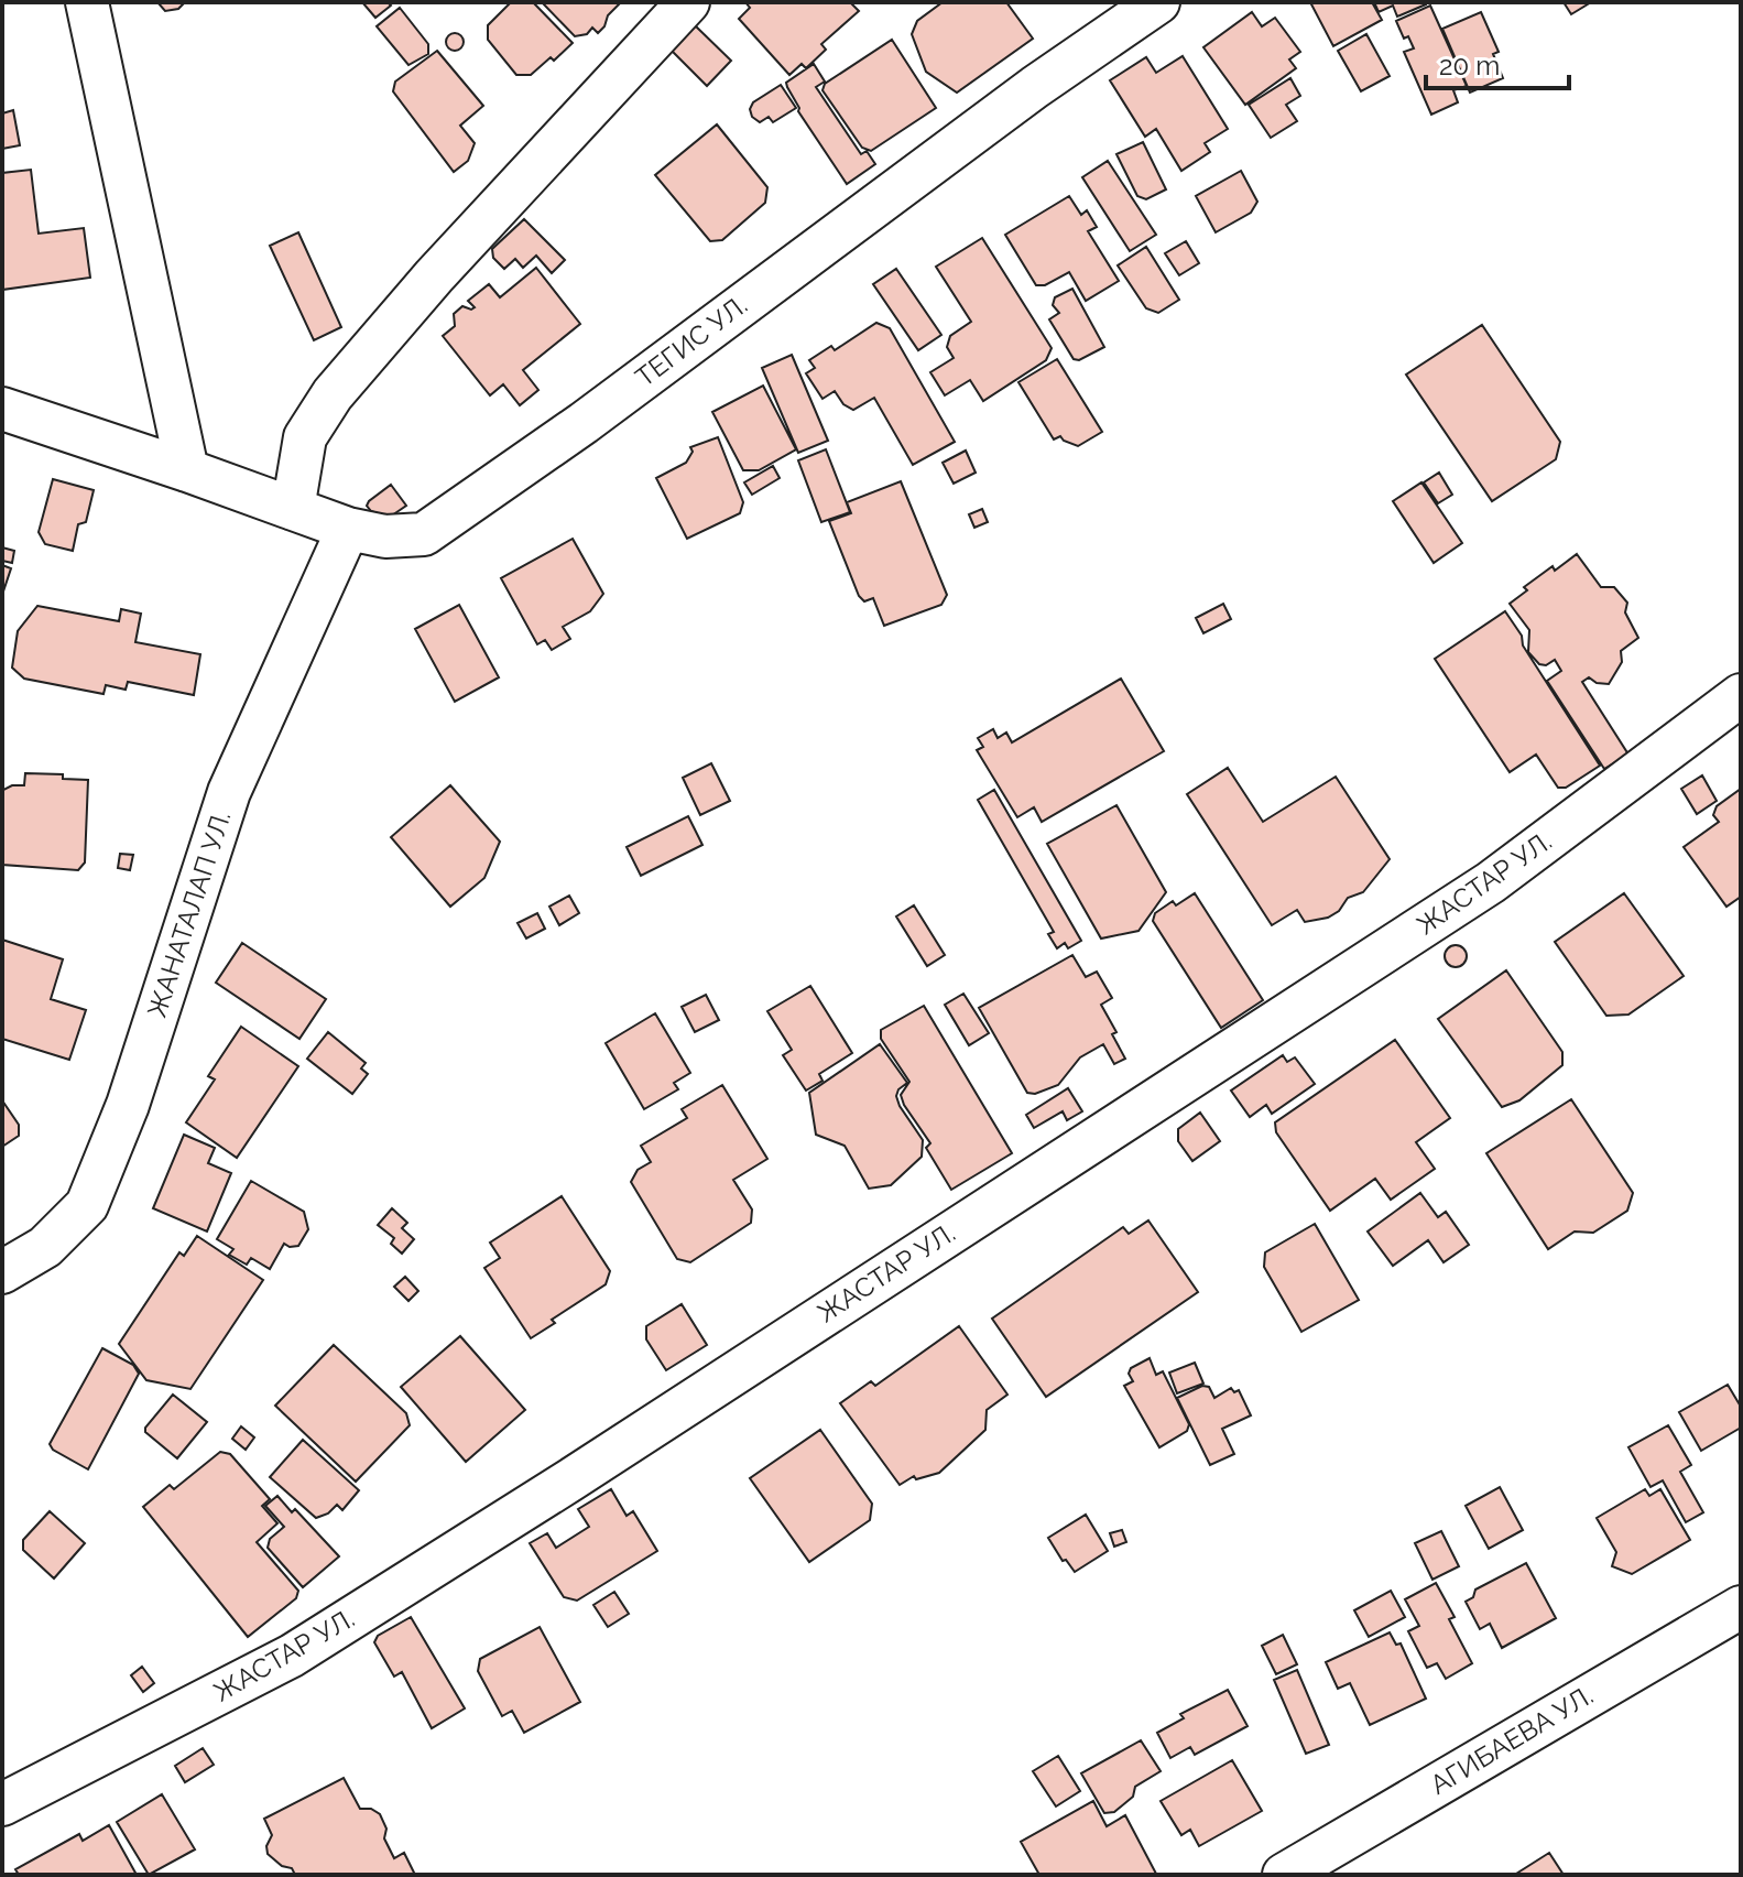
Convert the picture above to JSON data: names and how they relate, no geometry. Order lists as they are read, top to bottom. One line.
{"streets":{"street":["ТЕГИС УЛ.","ЖАСТАР УЛ.","ЖАНАТАЛАП УЛ.","АГИБАЕВА УЛ."]},"crossings":[["ТЕГИС УЛ.","ЖАНАТАЛАП УЛ."]],"scale_bar":"20 m"}
